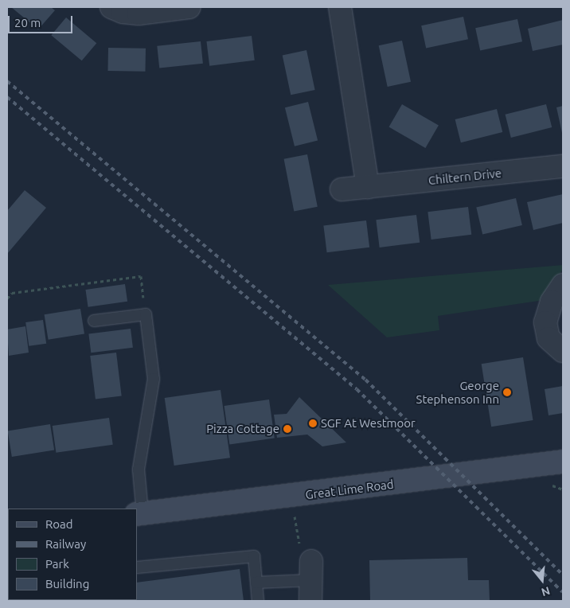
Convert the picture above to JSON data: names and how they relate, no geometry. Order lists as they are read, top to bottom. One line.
{"streets":{"main road":["Great Lime Road"],"street":["Chiltern Drive"]},"places":["George Stephenson Inn","SGF At Westmoor","Pizza Cottage"],"legend":["Road","Railway","Park","Building"],"scale_bar":"20 m","north":"bottom"}
